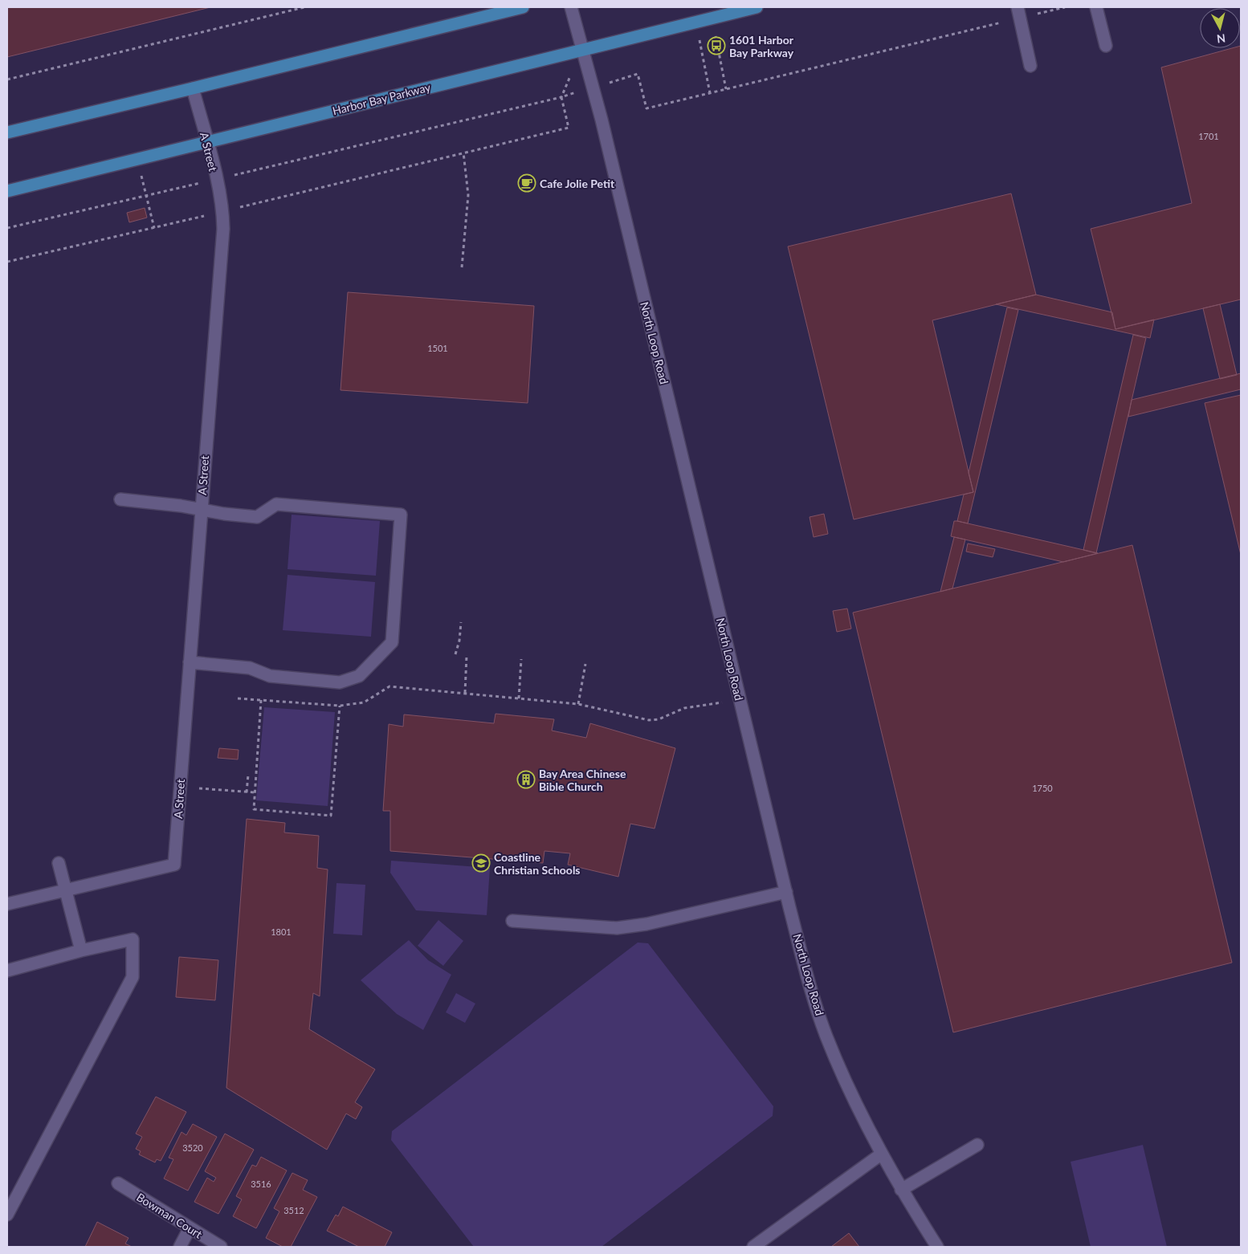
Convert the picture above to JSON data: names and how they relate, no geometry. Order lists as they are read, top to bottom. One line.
{"streets":{"main road":["Harbor Bay Parkway"],"street":["A Street","North Loop Road","Bowman Court"]},"crossings":[["Harbor Bay Parkway","A Street"],["Harbor Bay Parkway","North Loop Road"]],"places":{"bus stop":["1601 Harbor Bay Parkway"],"cafe":["Cafe Jolie Petit"],"building":["Bay Area Chinese Bible Church"],"school or university":["Coastline Christian Schools"]},"house_numbers":["1701","1501","1750","1801","3520","3516","3512"],"north":"bottom"}
